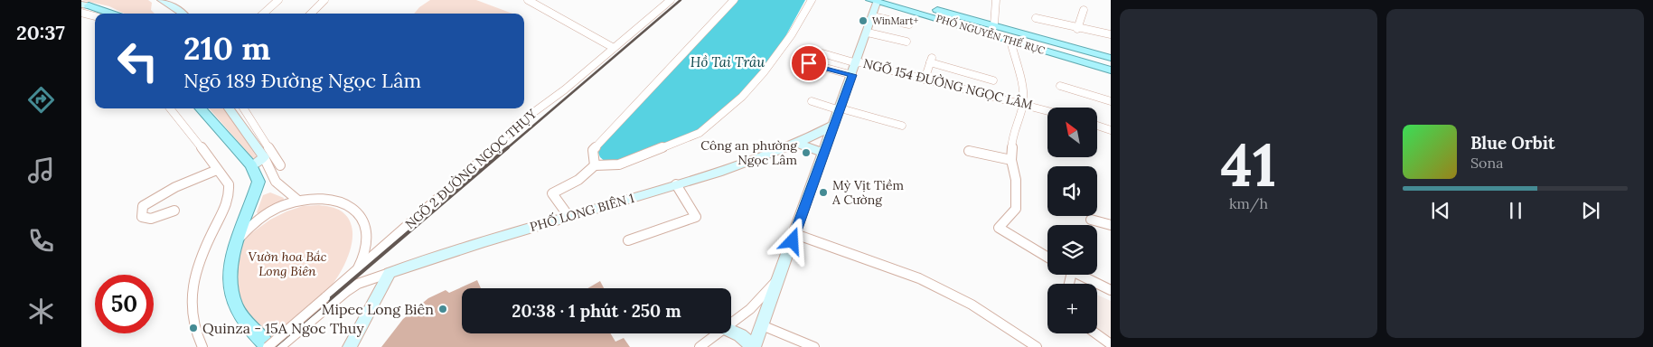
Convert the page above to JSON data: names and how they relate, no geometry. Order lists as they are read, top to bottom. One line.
{"streets":{"main road":["PHỐ NGUYỄN THẾ RỤC","PHỐ LONG BIÊN 1"],"street":["NGÕ 154 ĐƯỜNG NGỌC LÂM","NGÕ 2 ĐƯỜNG NGỌC THỤY"]},"crossings":[["NGÕ 2 ĐƯỜNG NGỌC THỤY","PHỐ LONG BIÊN 1"]],"water":["Hồ Tai Trâu"],"parks":["Vườn hoa Bắc Long Biên"],"places":["WinMart+","Công an phường Ngọc Lâm","Mỳ Vịt Tiềm A Cường","Mipec Long Biên","Quinza - 15A Ngoc Thuy"],"north":"top left","page":{"tabs":"20:37","tile":["41","km/h"],"turn":["210 m","Ngõ 189 Đường Ngọc Lâm"],"map_buttons":"+","song":["Blue Orbit","Sona"],"limit":"50","trip":"20:38 · 1 phút · 250 m"}}
